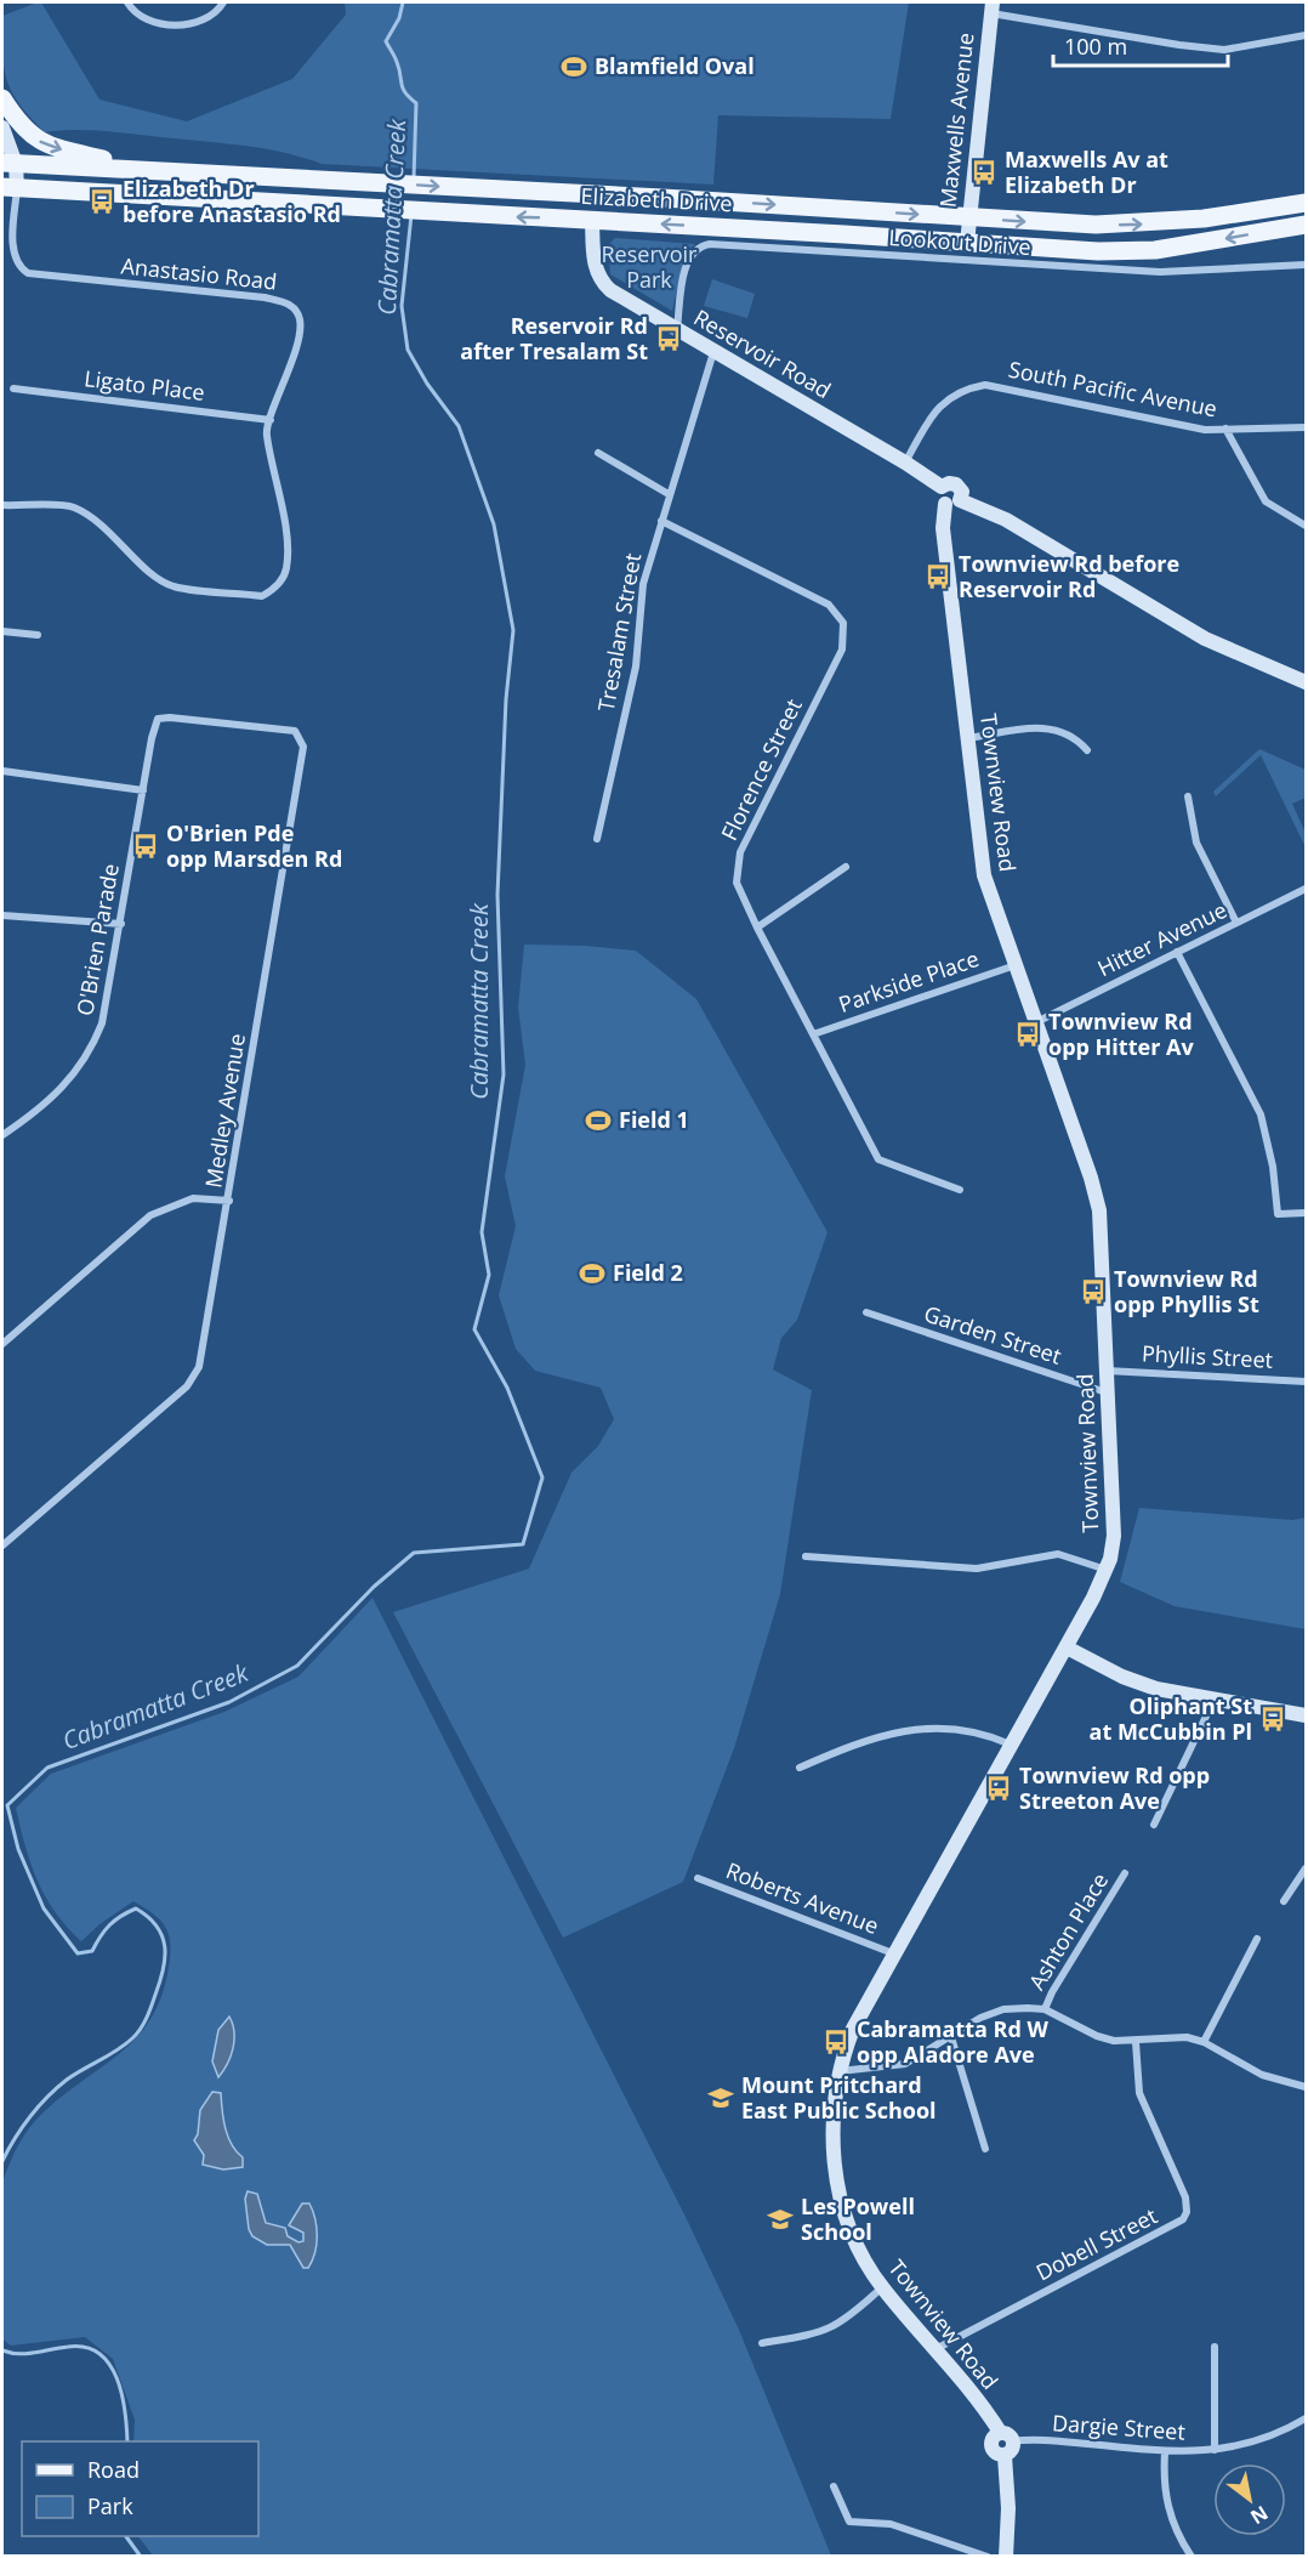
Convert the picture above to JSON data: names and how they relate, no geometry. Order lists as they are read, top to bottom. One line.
{"streets":{"main road":["Elizabeth Drive"],"street":["Maxwells Avenue","Lookout Drive","Anastasio Road","Reservoir Road","Ligato Place","South Pacific Avenue","Tresalam Street","Florence Street","Townview Road","O'Brien Parade","Hitter Avenue","Parkside Place","Medley Avenue","Garden Street","Phyllis Street","Roberts Avenue","Ashton Place","Dobell Street","Dargie Street"]},"crossings":[["Maxwells Avenue","Elizabeth Drive"],["Elizabeth Drive","Anastasio Road"],["Elizabeth Drive","Reservoir Road"],["Lookout Drive","Reservoir Road"],["Anastasio Road","Ligato Place"],["Reservoir Road","South Pacific Avenue"],["Reservoir Road","Tresalam Street"],["Reservoir Road","Townview Road"],["Tresalam Street","Florence Street"],["Florence Street","Parkside Place"],["Townview Road","Hitter Avenue"],["Townview Road","Parkside Place"],["Townview Road","Garden Street"],["Townview Road","Phyllis Street"],["Townview Road","Roberts Avenue"],["Townview Road","Dobell Street"],["Townview Road","Dargie Street"],["O'Brien Parade","Medley Avenue"]],"water":["Cabramatta Creek"],"parks":["Reservoir Park"],"places":{"sports":["Blamfield Oval","Field 1","Field 2"],"bus stop":["Maxwells Av at Elizabeth Dr","Elizabeth Dr before Anastasio Rd","Reservoir Rd after Tresalam St","Townview Rd before Reservoir Rd","O'Brien Pde opp Marsden Rd","Townview Rd opp Hitter Av","Townview Rd opp Phyllis St","Oliphant St at McCubbin Pl","Townview Rd opp Streeton Ave","Cabramatta Rd W opp Aladore Ave"],"school or university":["Mount Pritchard East Public School","Les Powell School"]},"legend":["Road","Park"],"scale_bar":"100 m","north":"bottom right"}
